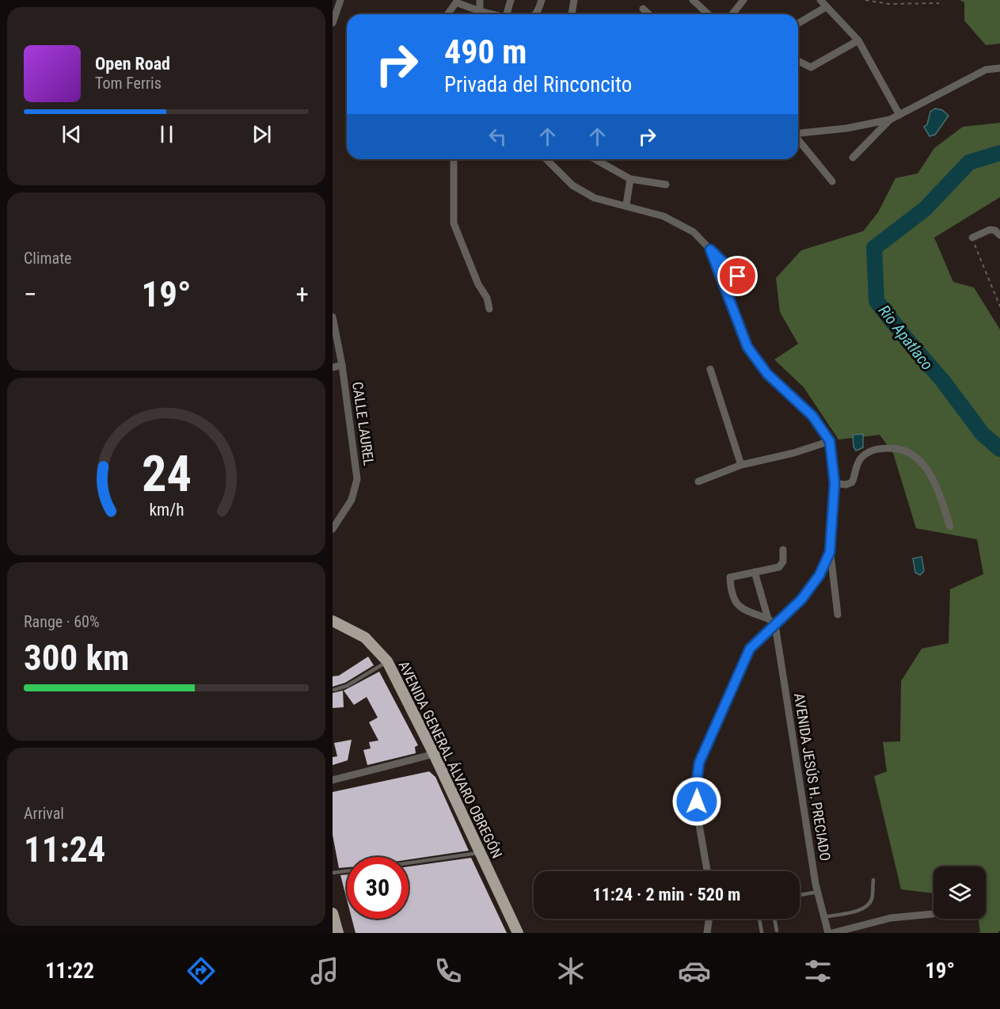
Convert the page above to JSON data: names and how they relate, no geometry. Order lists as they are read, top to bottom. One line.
{"streets":{"main road":["AVENIDA GENERAL ÁLVARO OBREGÓN"],"street":["CALLE LAUREL","AVENIDA JESÚS H. PRECIADO"]},"water":["Rio Apatlaco"],"page":{"turn":["490 m","Privada del Rinconcito"],"song":["Open Road","Tom Ferris"],"tile":["Climate",["Range · 60%","300 km"],["Arrival","11:24"]],"heat":["−","19°","+"],"limit":"30","trip":"11:24 · 2 min · 520 m","tabs":["11:22","19°"],"gauge":["24","km/h"]}}
